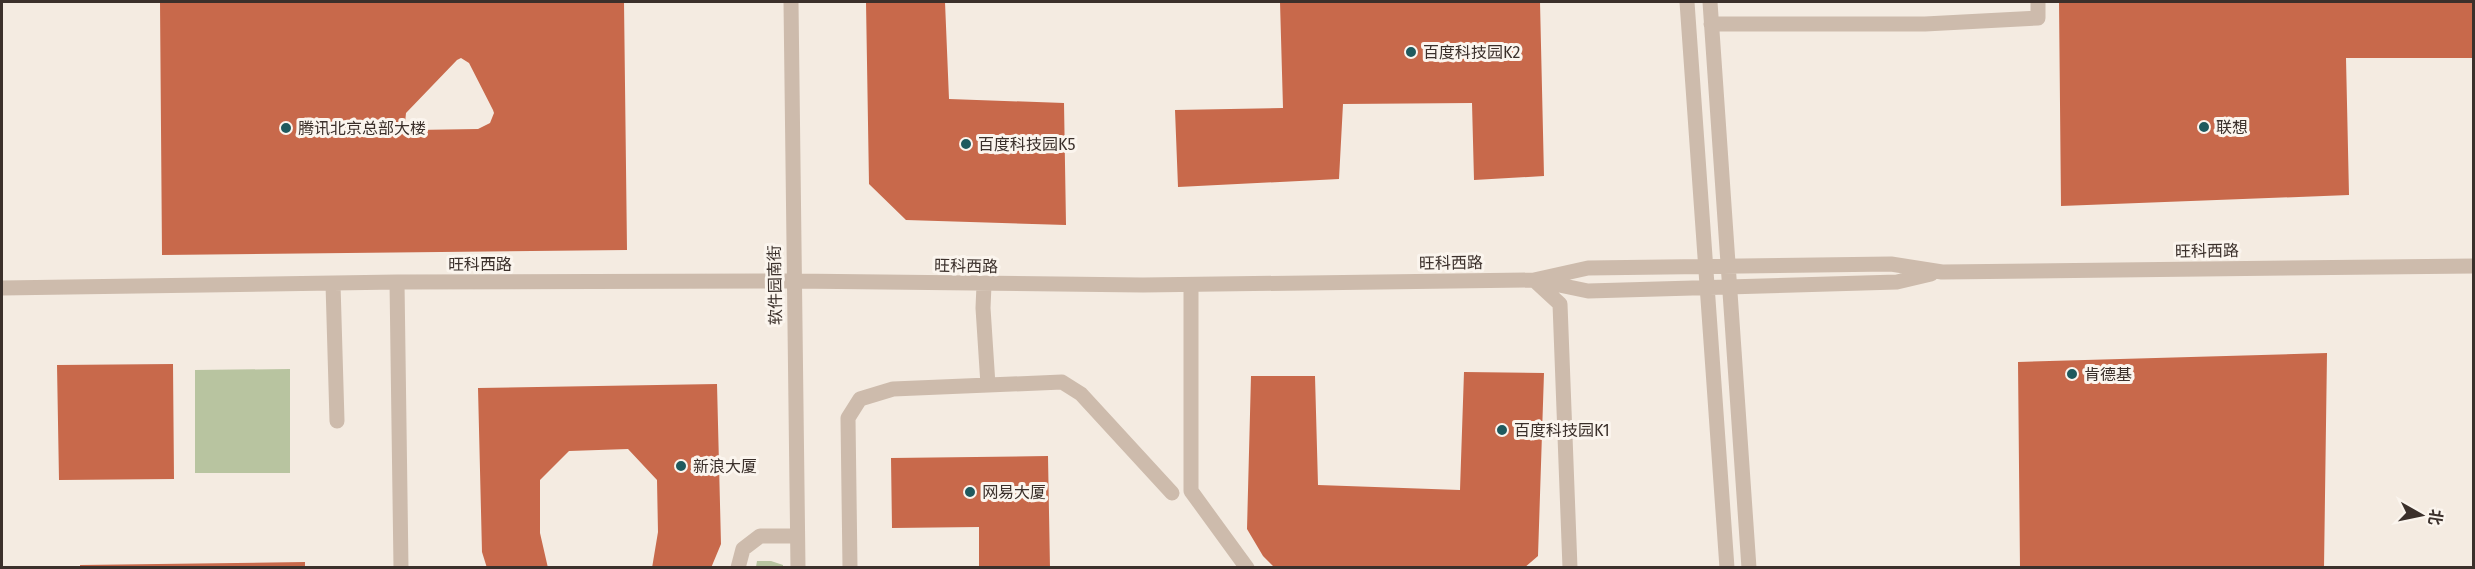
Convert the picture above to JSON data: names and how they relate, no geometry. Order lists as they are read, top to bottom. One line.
{"streets":{"street":["旺科西路","软件园南街"]},"crossings":[["旺科西路","软件园南街"]],"places":["百度科技园K2","联想","腾讯北京总部大楼","百度科技园K5","肯德基","百度科技园K1","新浪大厦","网易大厦"],"north":"right"}
